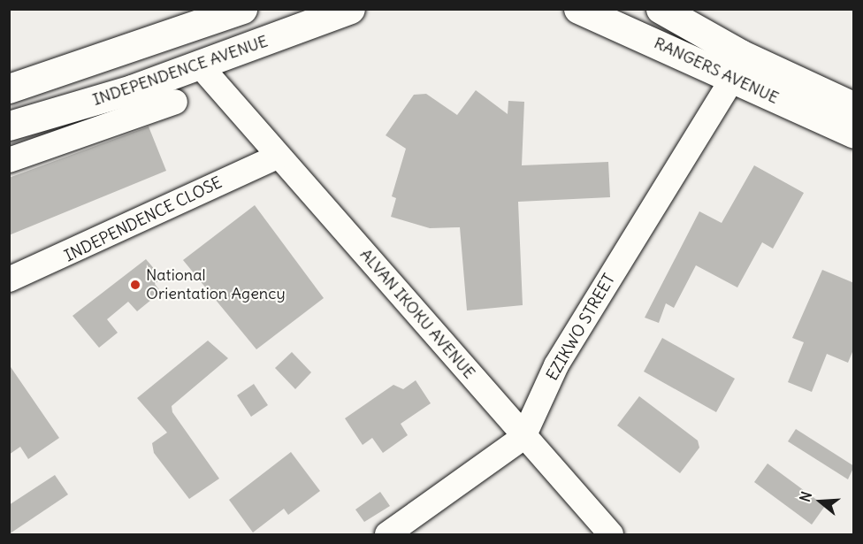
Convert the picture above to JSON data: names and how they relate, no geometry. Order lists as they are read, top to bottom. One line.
{"streets":{"main road":["INDEPENDENCE AVENUE","RANGERS AVENUE"],"street":["INDEPENDENCE CLOSE","ALVAN IKOKU AVENUE","EZIKWO STREET"]},"crossings":[["INDEPENDENCE AVENUE","ALVAN IKOKU AVENUE"],["RANGERS AVENUE","EZIKWO STREET"],["INDEPENDENCE CLOSE","ALVAN IKOKU AVENUE"],["ALVAN IKOKU AVENUE","EZIKWO STREET"]],"places":["National Orientation Agency"],"north":"left"}
